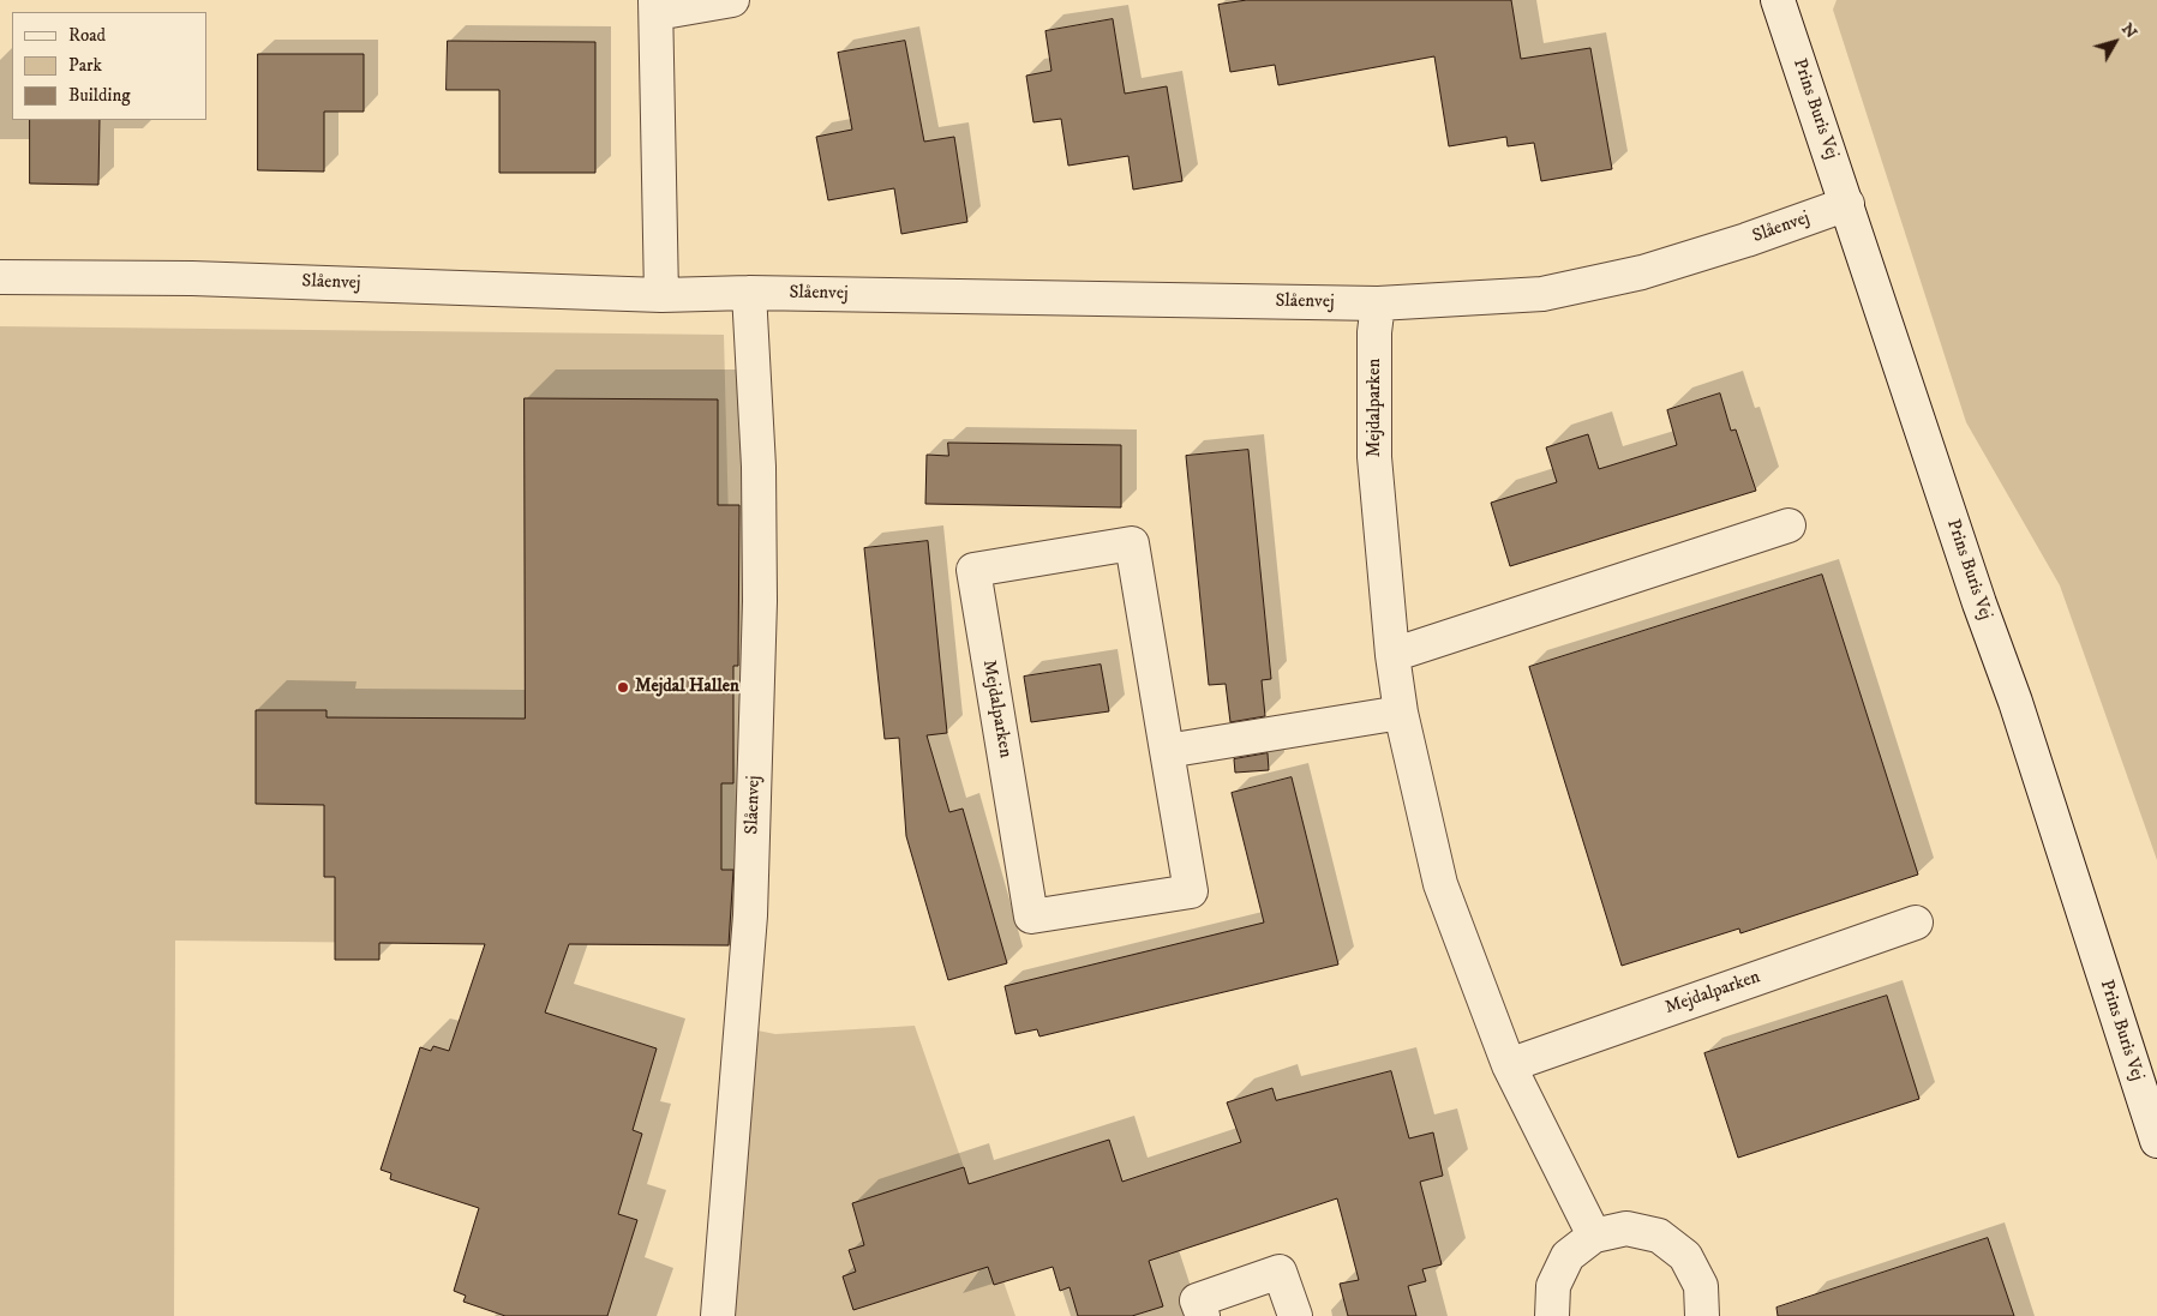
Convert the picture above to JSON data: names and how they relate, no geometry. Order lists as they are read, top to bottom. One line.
{"streets":{"street":["Prins Buris Vej","Slåenvej","Mejdalparken"]},"crossings":[["Prins Buris Vej","Slåenvej"],["Slåenvej","Mejdalparken"]],"places":["Mejdal Hallen"],"legend":["Road","Park","Building"],"north":"top right"}
